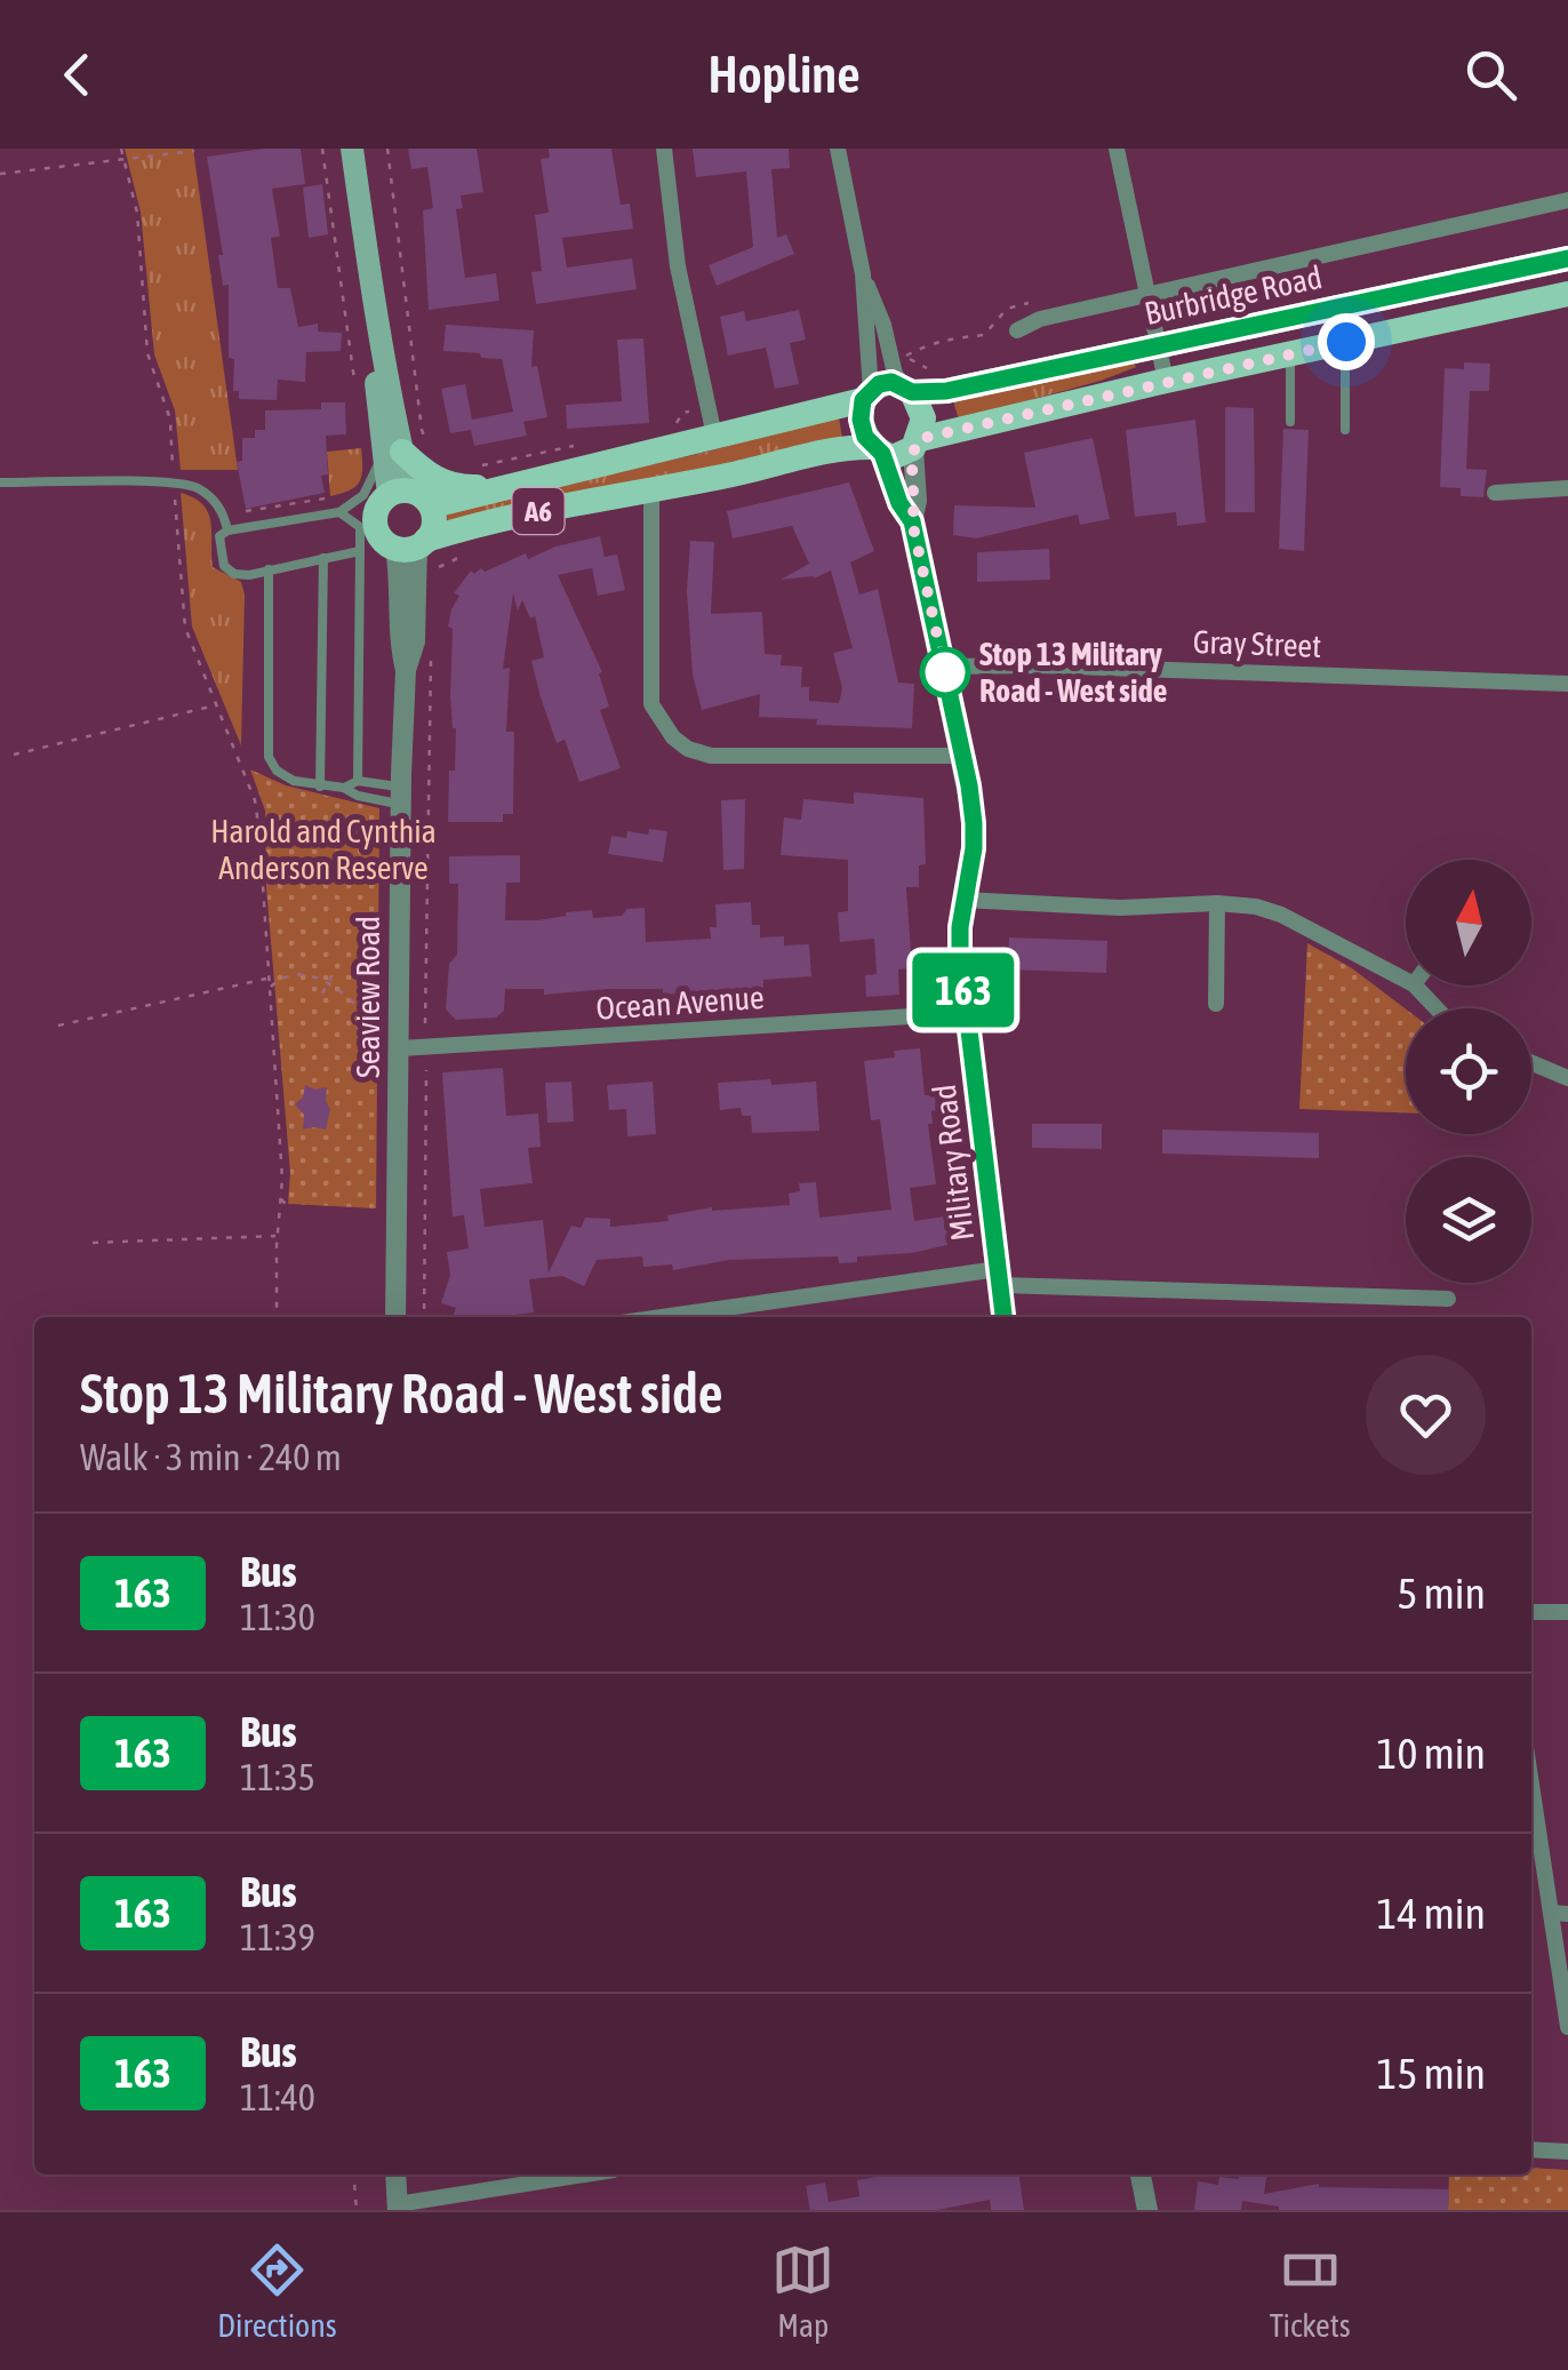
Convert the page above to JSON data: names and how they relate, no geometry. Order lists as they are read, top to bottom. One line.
{"streets":{"main road":["Burbridge Road","A6"],"street":["Gray Street","Seaview Road","Ocean Avenue","Military Road"]},"crossings":[["Burbridge Road","A6"],["Burbridge Road","Military Road"],["A6","Seaview Road"],["A6","Military Road"],["Gray Street","Military Road"],["Seaview Road","Ocean Avenue"],["Ocean Avenue","Military Road"]],"parks":["Harold and Cynthia Anderson Reserve"],"places":["Stop 13 Military Road - West side"],"lines":["bus line 163"],"north":"top","page":{"header":"Hopline","on_map":"163","heading":["Stop 13 Military Road - West side","Walk · 3 min · 240 m"],"list":[{"mark":"163","name":"Bus","note":"11:30","value":"5 min"},{"mark":"163","name":"Bus","note":"11:35","value":"10 min"},{"mark":"163","name":"Bus","note":"11:39","value":"14 min"},{"mark":"163","name":"Bus","note":"11:40","value":"15 min"}],"tabs":["Directions","Map","Tickets"]}}
